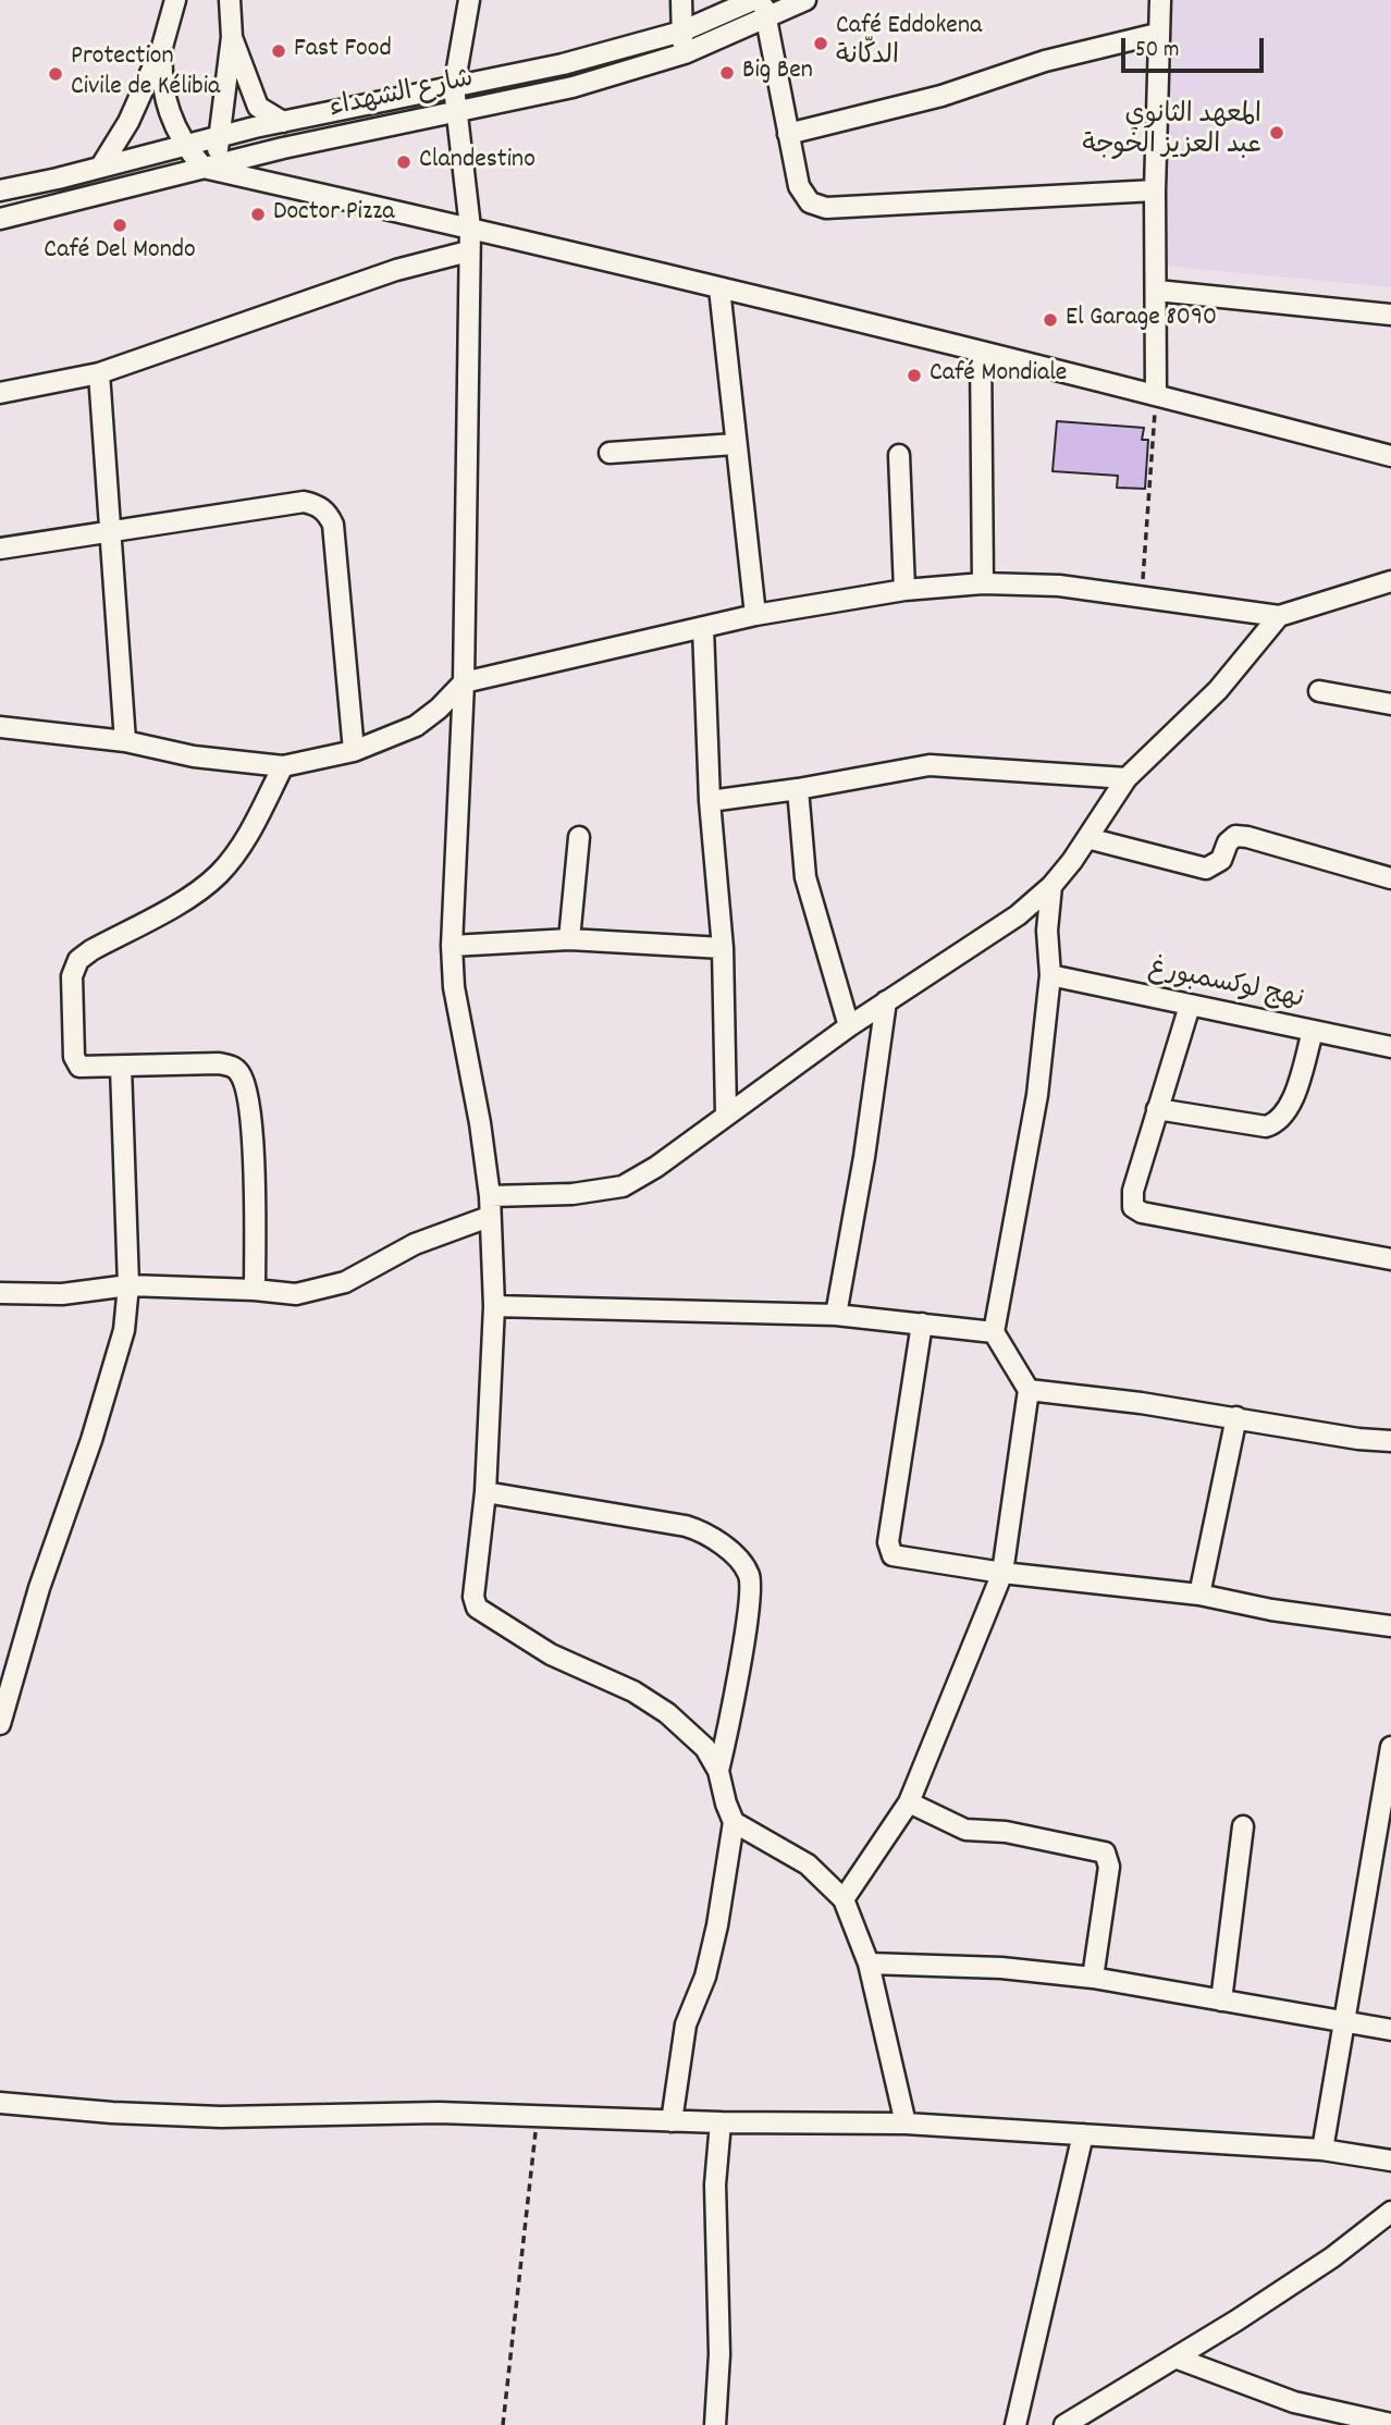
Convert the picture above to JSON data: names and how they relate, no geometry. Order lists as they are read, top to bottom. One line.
{"streets":{"street":["شارع الشهداء","نهج لوكسمبورغ"]},"places":["Café Eddokena الدكّانة","Fast Food","Big Ben","Protection Civile de Kélibia","المعهد الثانوي عبد العزيز الخوجة","Clandestino","Doctor Pizza","Café Del Mondo","El Garage 8090","Café Mondiale"],"scale_bar":"50 m"}
